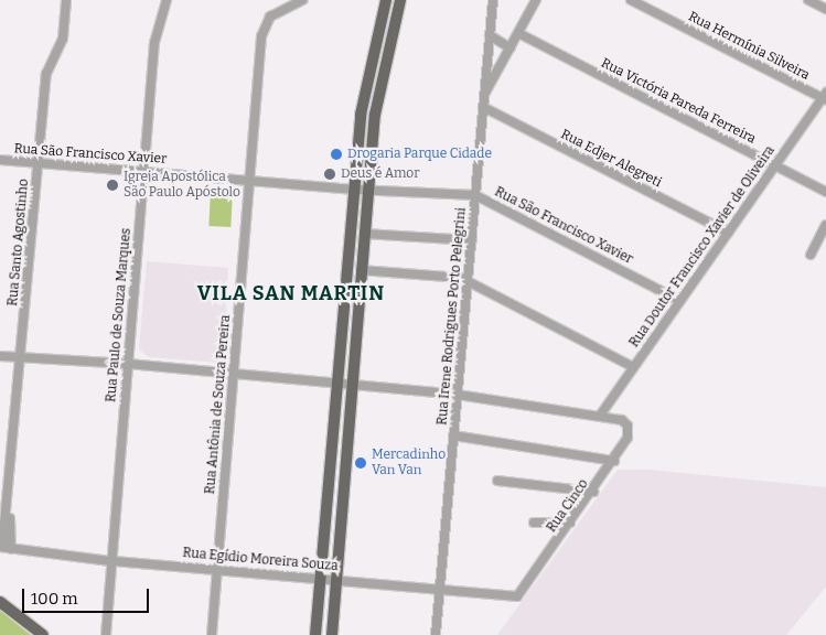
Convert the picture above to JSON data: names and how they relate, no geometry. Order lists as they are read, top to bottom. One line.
{"streets":{"street":["Rua Hermínia Silveira","Rua Victória Pareda Ferreira","Rua São Francisco Xavier","Rua Edjer Alegreti","Rua Santo Agostinho","Rua Doutor Francisco Xavier de Oliveira","Rua Paulo de Souza Marques","Rua Irene Rodrigues Porto Pelegrini","Rua Antônia de Souza Pereira","Rua Cinco","Rua Egídio Moreira Souza"]},"crossings":[["Rua Hermínia Silveira","Rua Doutor Francisco Xavier de Oliveira"],["Rua Victória Pareda Ferreira","Rua Doutor Francisco Xavier de Oliveira"],["Rua São Francisco Xavier","Rua Santo Agostinho"],["Rua São Francisco Xavier","Rua Doutor Francisco Xavier de Oliveira"],["Rua São Francisco Xavier","Rua Paulo de Souza Marques"],["Rua São Francisco Xavier","Rua Irene Rodrigues Porto Pelegrini"],["Rua São Francisco Xavier","Rua Antônia de Souza Pereira"],["Rua Edjer Alegreti","Rua Doutor Francisco Xavier de Oliveira"],["Rua Edjer Alegreti","Rua Irene Rodrigues Porto Pelegrini"],["Rua Santo Agostinho","Rua Egídio Moreira Souza"],["Rua Doutor Francisco Xavier de Oliveira","Rua Cinco"],["Rua Paulo de Souza Marques","Rua Egídio Moreira Souza"],["Rua Irene Rodrigues Porto Pelegrini","Rua Egídio Moreira Souza"],["Rua Antônia de Souza Pereira","Rua Egídio Moreira Souza"],["Rua Cinco","Rua Egídio Moreira Souza"]],"districts":["VILA SAN MARTIN"],"places":["Drogaria Parque Cidade","Deus é Amor","Igreja Apostólica São Paulo Apóstolo","Mercadinho Van Van"],"scale_bar":"100 m"}
